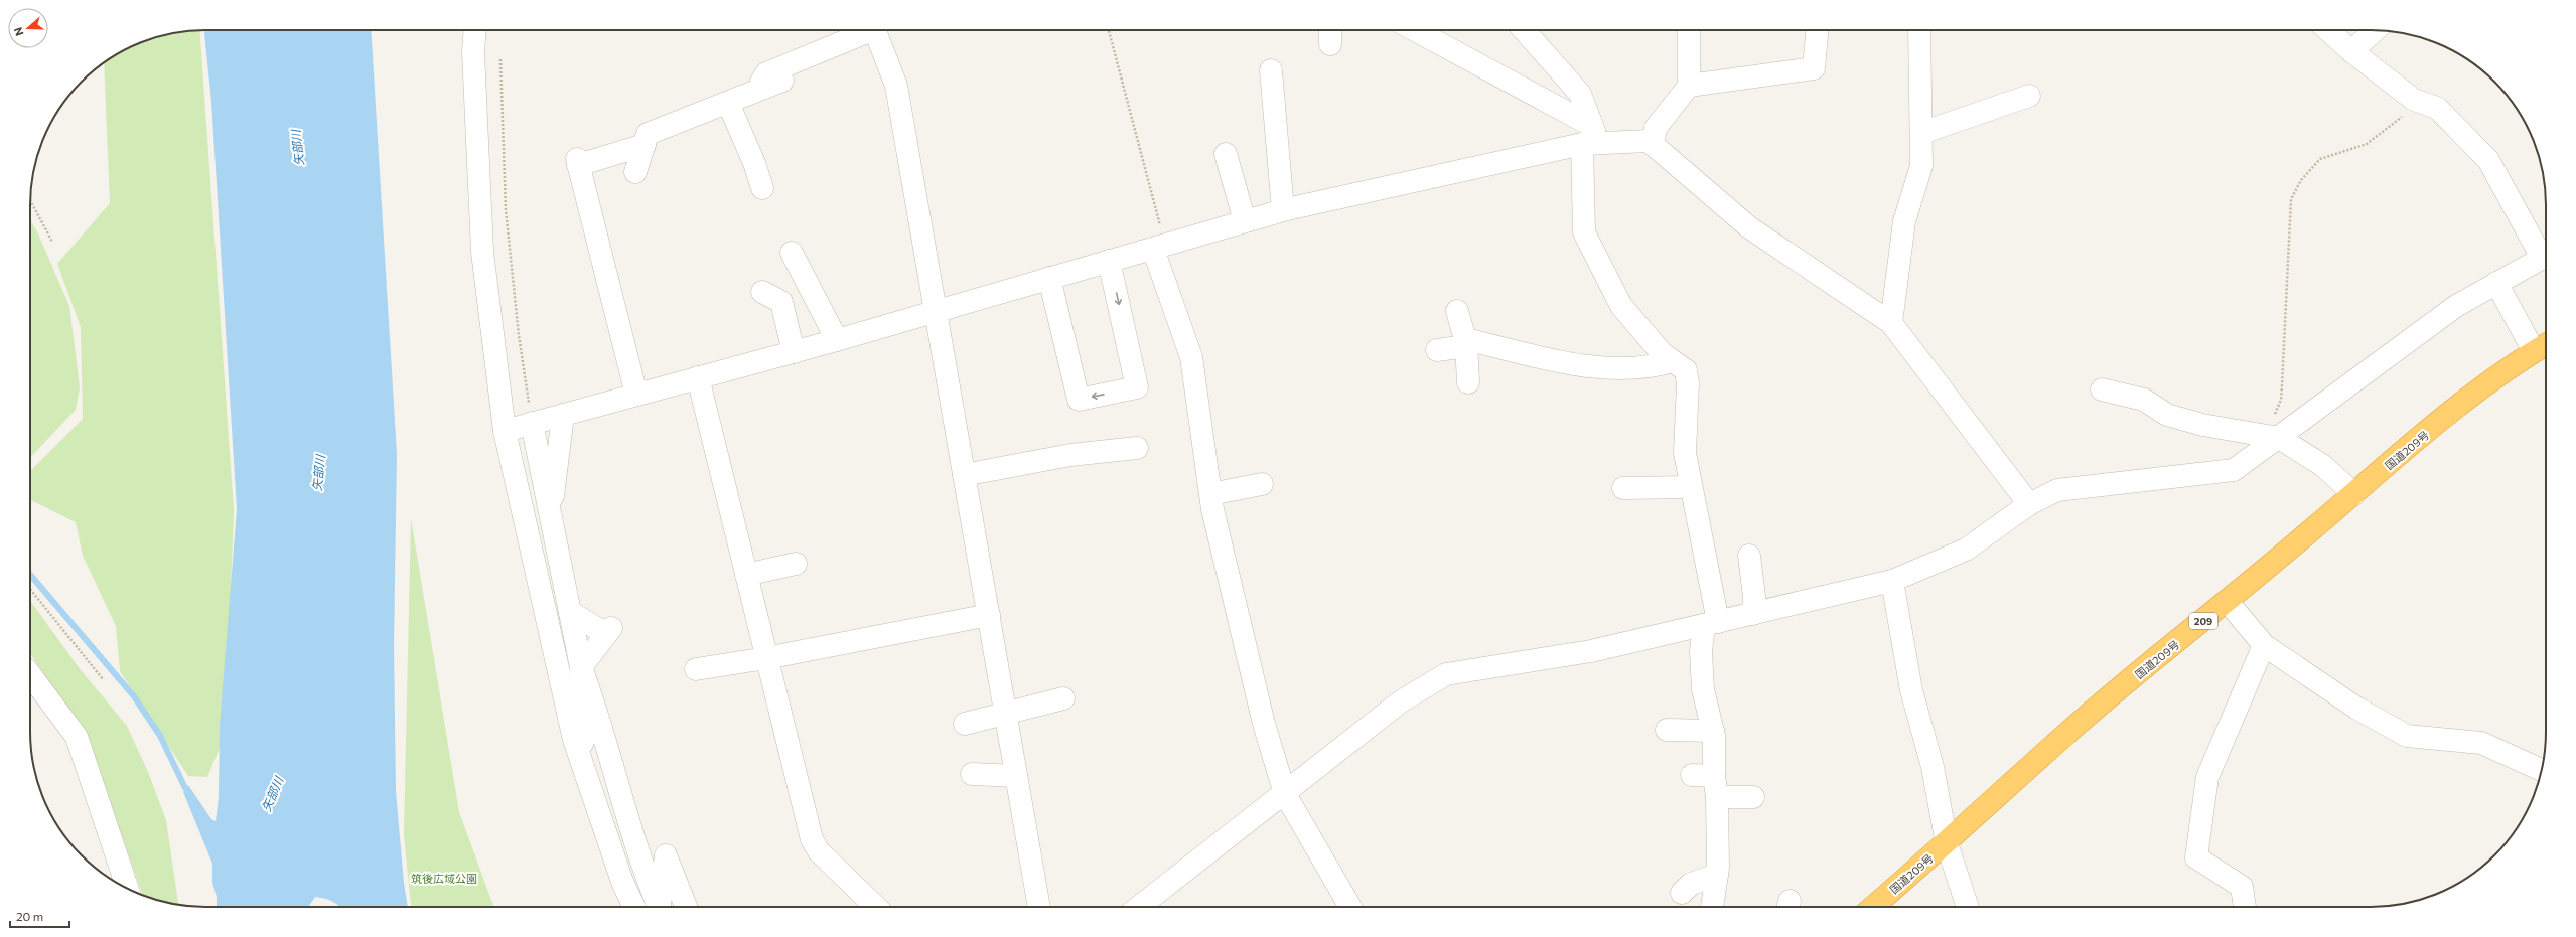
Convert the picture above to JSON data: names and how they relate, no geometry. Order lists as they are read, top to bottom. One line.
{"streets":{"highway":["国道209号","209"]},"water":["矢部川"],"parks":["筑後広域公園"],"scale_bar":"20 m","north":"left"}
